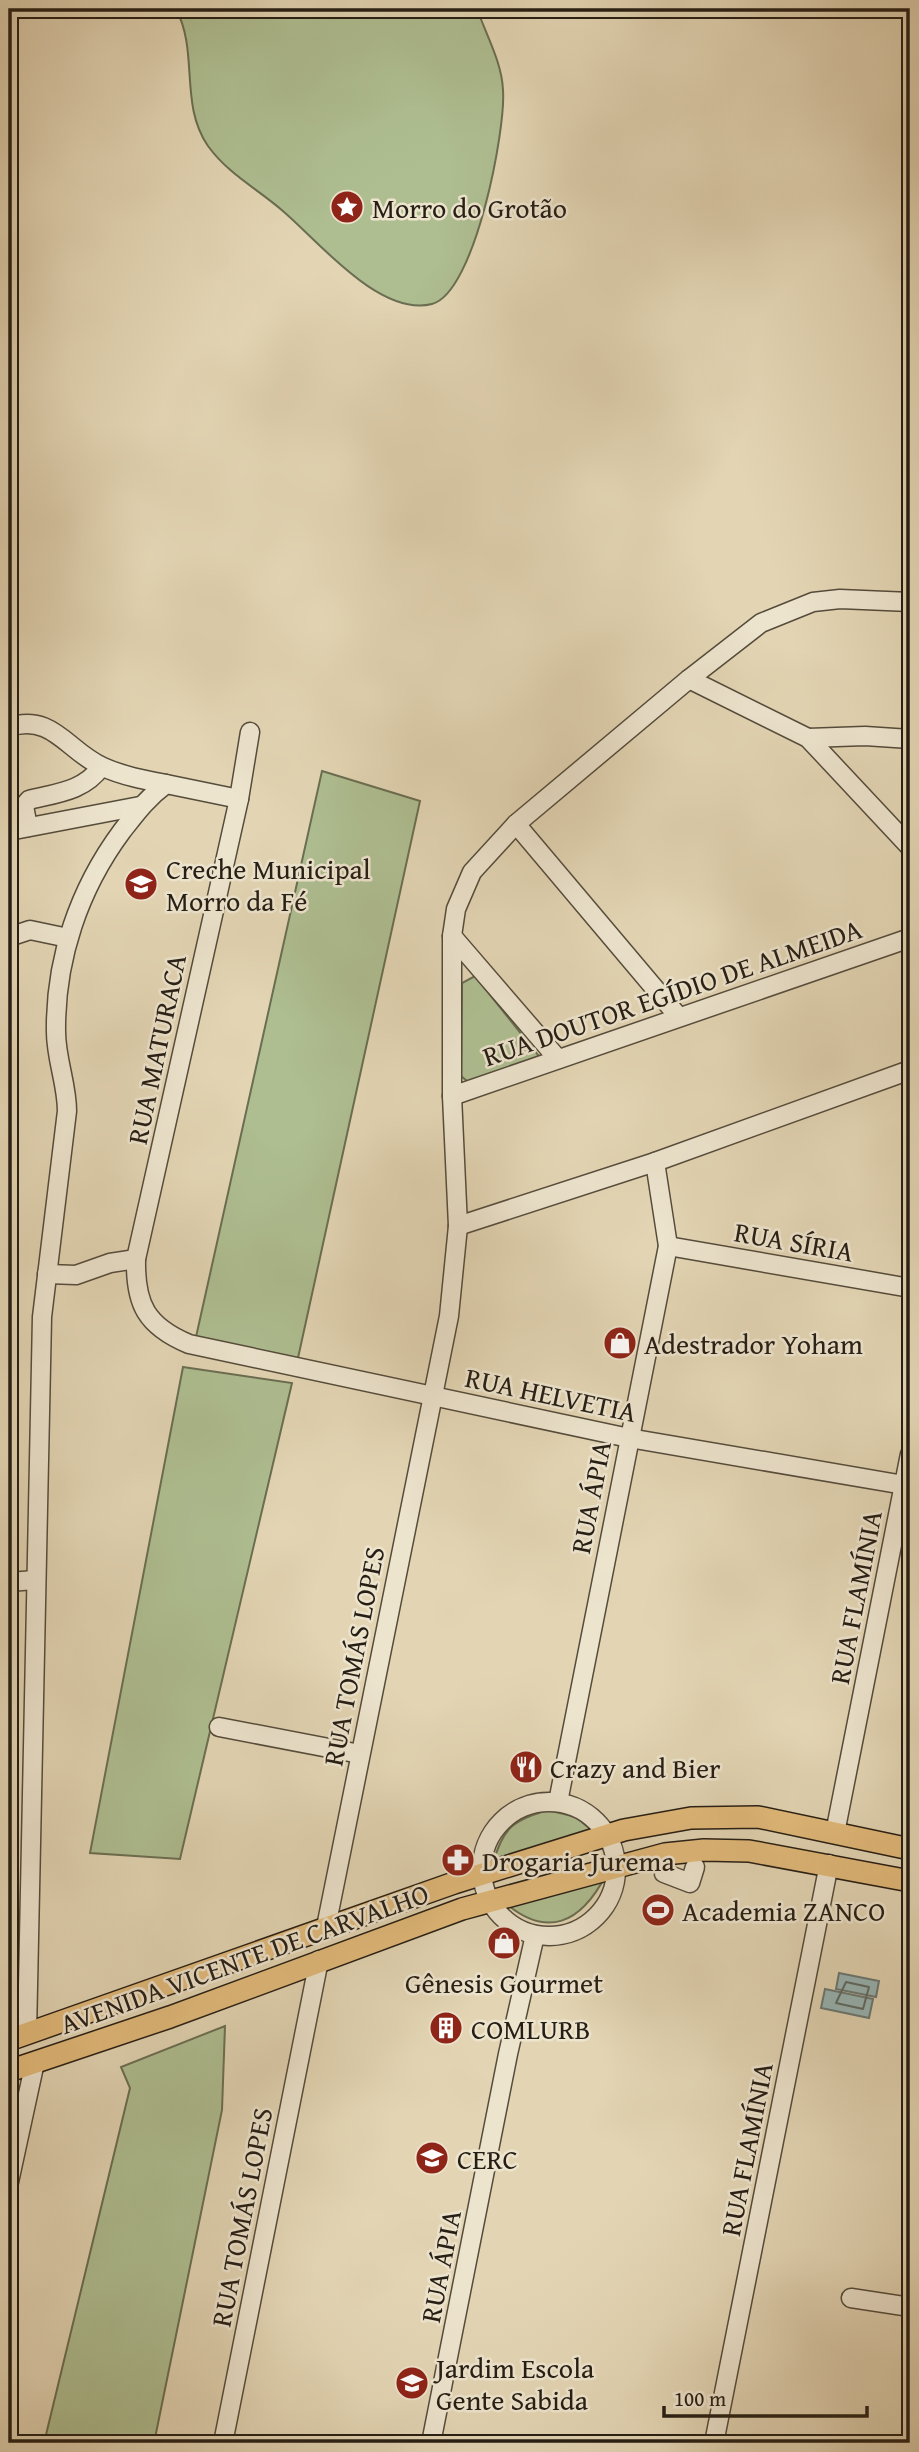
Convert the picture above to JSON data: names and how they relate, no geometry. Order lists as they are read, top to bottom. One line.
{"streets":{"main road":["AVENIDA VICENTE DE CARVALHO"],"street":["RUA DOUTOR EGÍDIO DE ALMEIDA","RUA MATURACA","RUA SÍRIA","RUA HELVETIA","RUA ÁPIA","RUA FLAMÍNIA","RUA TOMÁS LOPES"]},"crossings":[["RUA DOUTOR EGÍDIO DE ALMEIDA","RUA TOMÁS LOPES"],["RUA MATURACA","RUA HELVETIA"],["RUA SÍRIA","RUA ÁPIA"],["RUA HELVETIA","RUA ÁPIA"],["RUA HELVETIA","RUA FLAMÍNIA"],["RUA HELVETIA","RUA TOMÁS LOPES"],["RUA FLAMÍNIA","AVENIDA VICENTE DE CARVALHO"],["RUA TOMÁS LOPES","AVENIDA VICENTE DE CARVALHO"]],"places":{"place":["Morro do Grotão"],"school or university":["Creche Municipal Morro da Fé","CERC","Jardim Escola Gente Sabida"],"shop":["Adestrador Yoham","Gênesis Gourmet"],"restaurant":["Crazy and Bier"],"pharmacy":["Drogaria Jurema"],"sports":["Academia ZANCO"],"building":["COMLURB"]},"scale_bar":"100 m"}
